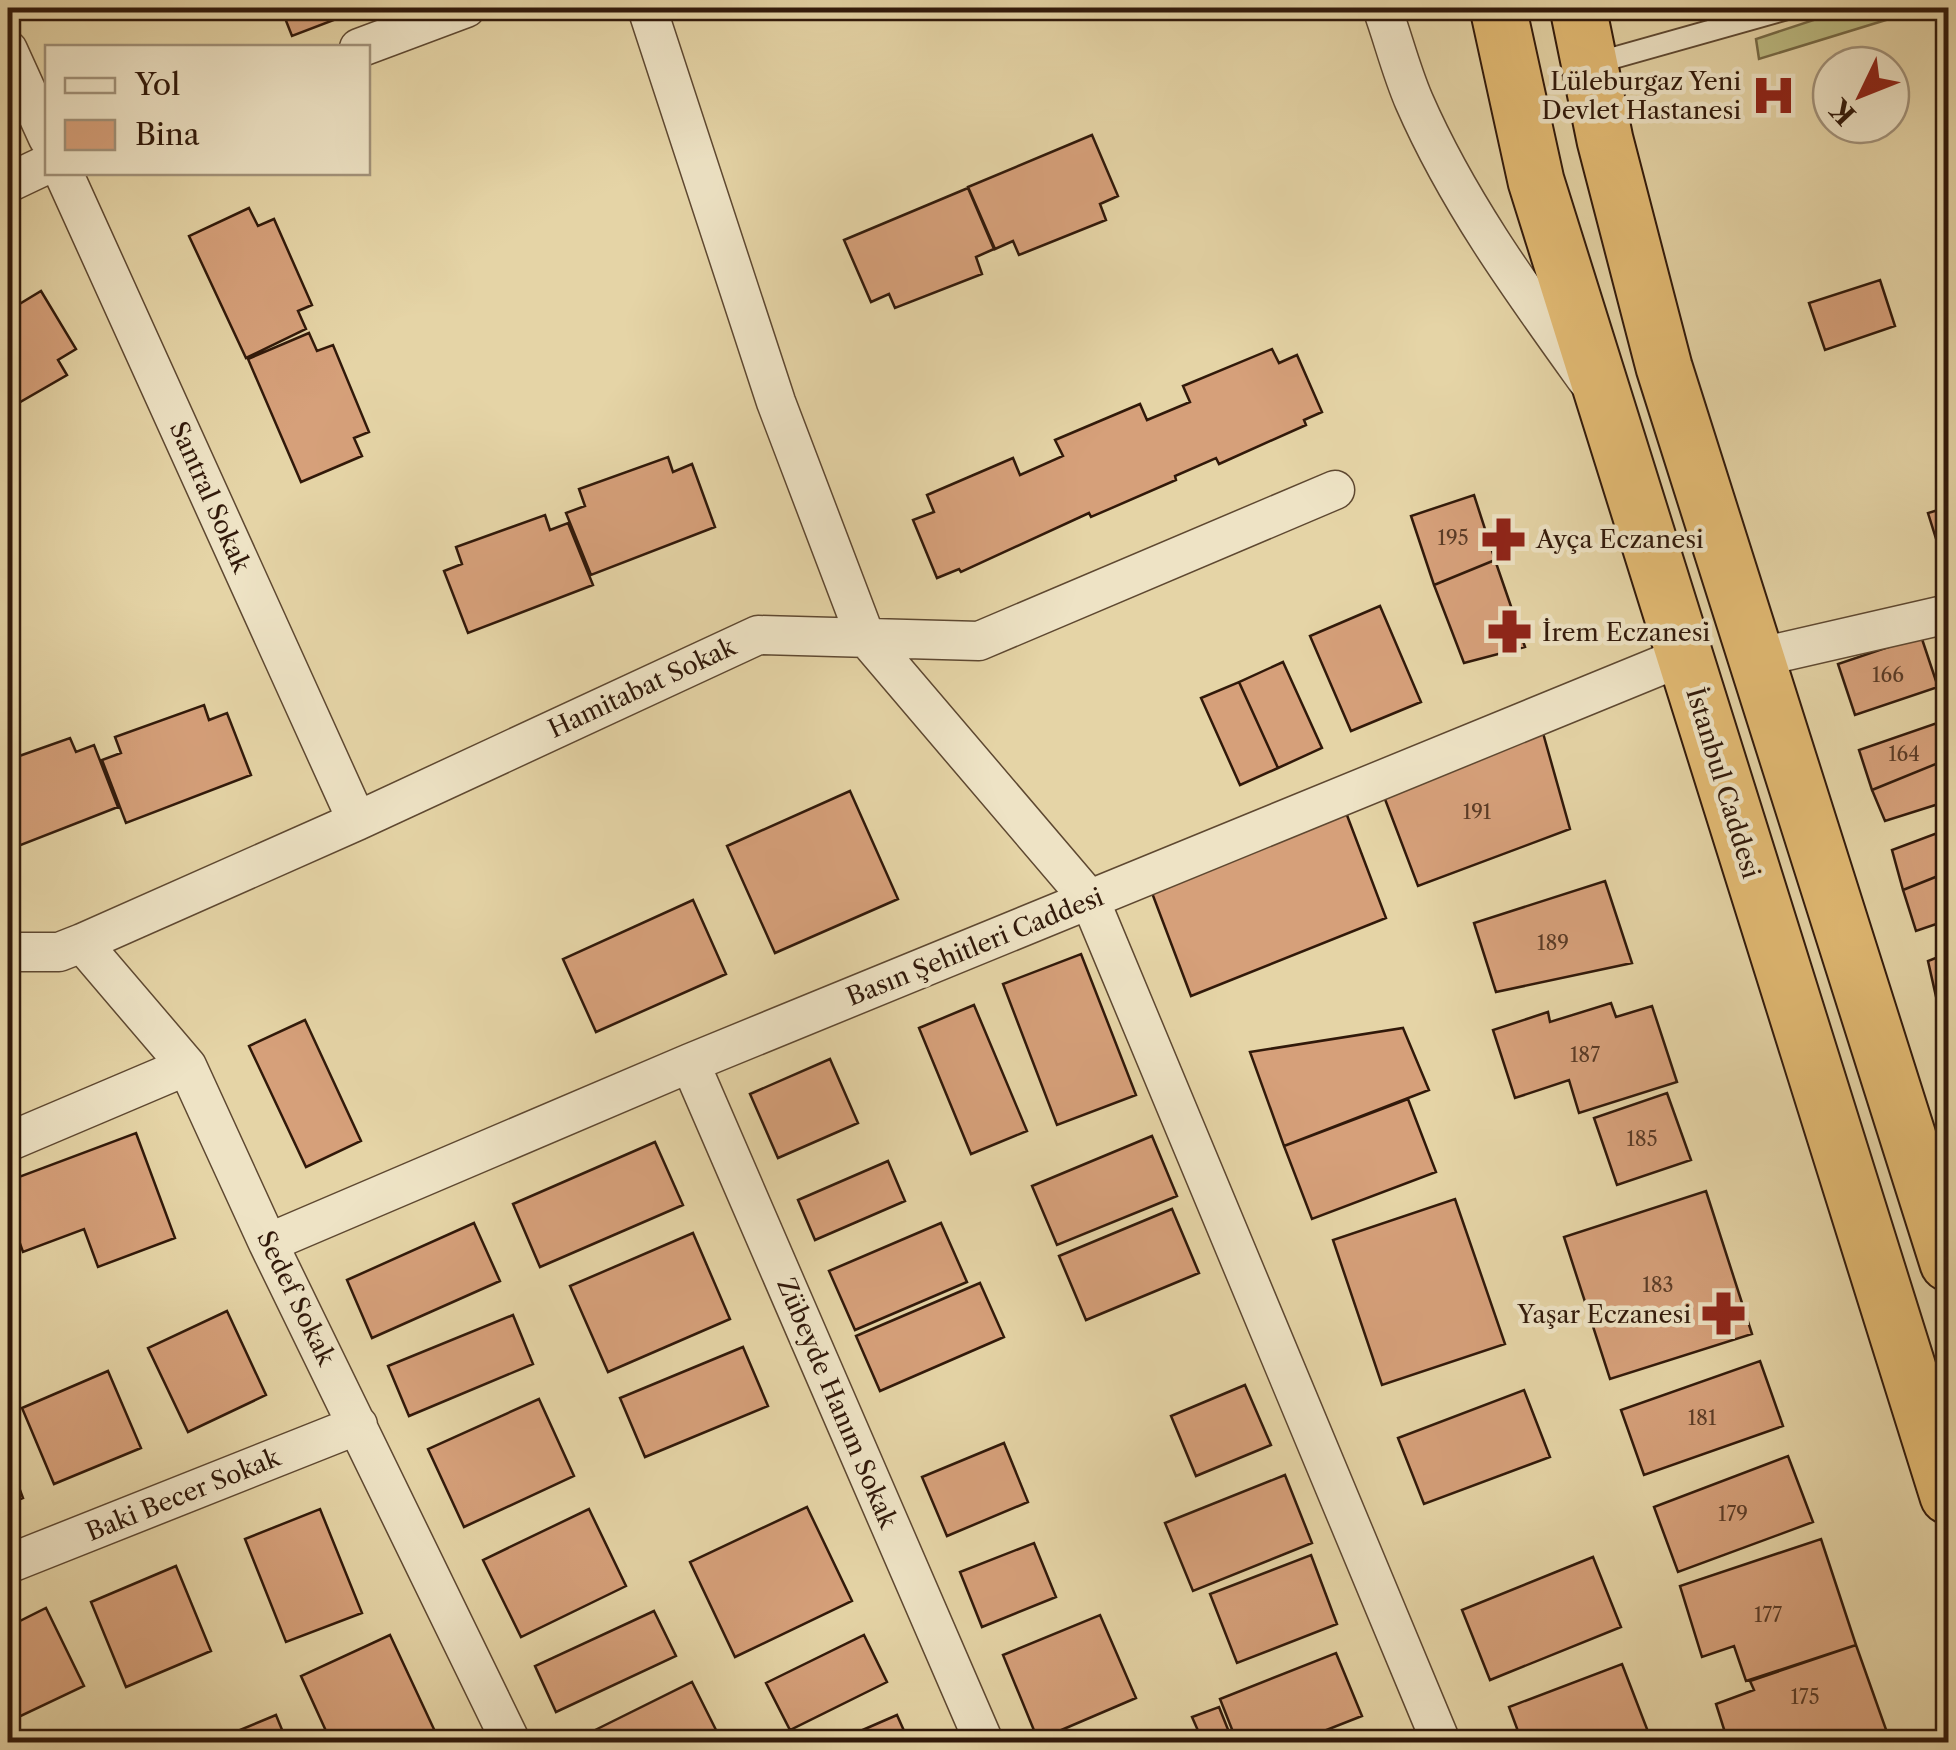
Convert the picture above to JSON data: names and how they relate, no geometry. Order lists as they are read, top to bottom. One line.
{"streets":{"highway":["İstanbul Caddesi"],"street":["Santral Sokak","Hamitabat Sokak","Basın Şehitleri Caddesi","Sedef Sokak","Zübeyde Hanım Sokak","Baki Becer Sokak"]},"crossings":[["Santral Sokak","Hamitabat Sokak"],["Hamitabat Sokak","Sedef Sokak"],["İstanbul Caddesi","Basın Şehitleri Caddesi"],["Basın Şehitleri Caddesi","Sedef Sokak"],["Basın Şehitleri Caddesi","Zübeyde Hanım Sokak"],["Sedef Sokak","Baki Becer Sokak"]],"places":{"hospital":["Lüleburgaz Yeni Devlet Hastanesi"],"pharmacy":["Ayça Eczanesi","İrem Eczanesi","Yaşar Eczanesi"]},"house_numbers":["195","166","164","191","189","187","185","183","181","179","177","175"],"legend":["Yol","Bina"],"north":"bottom left"}
